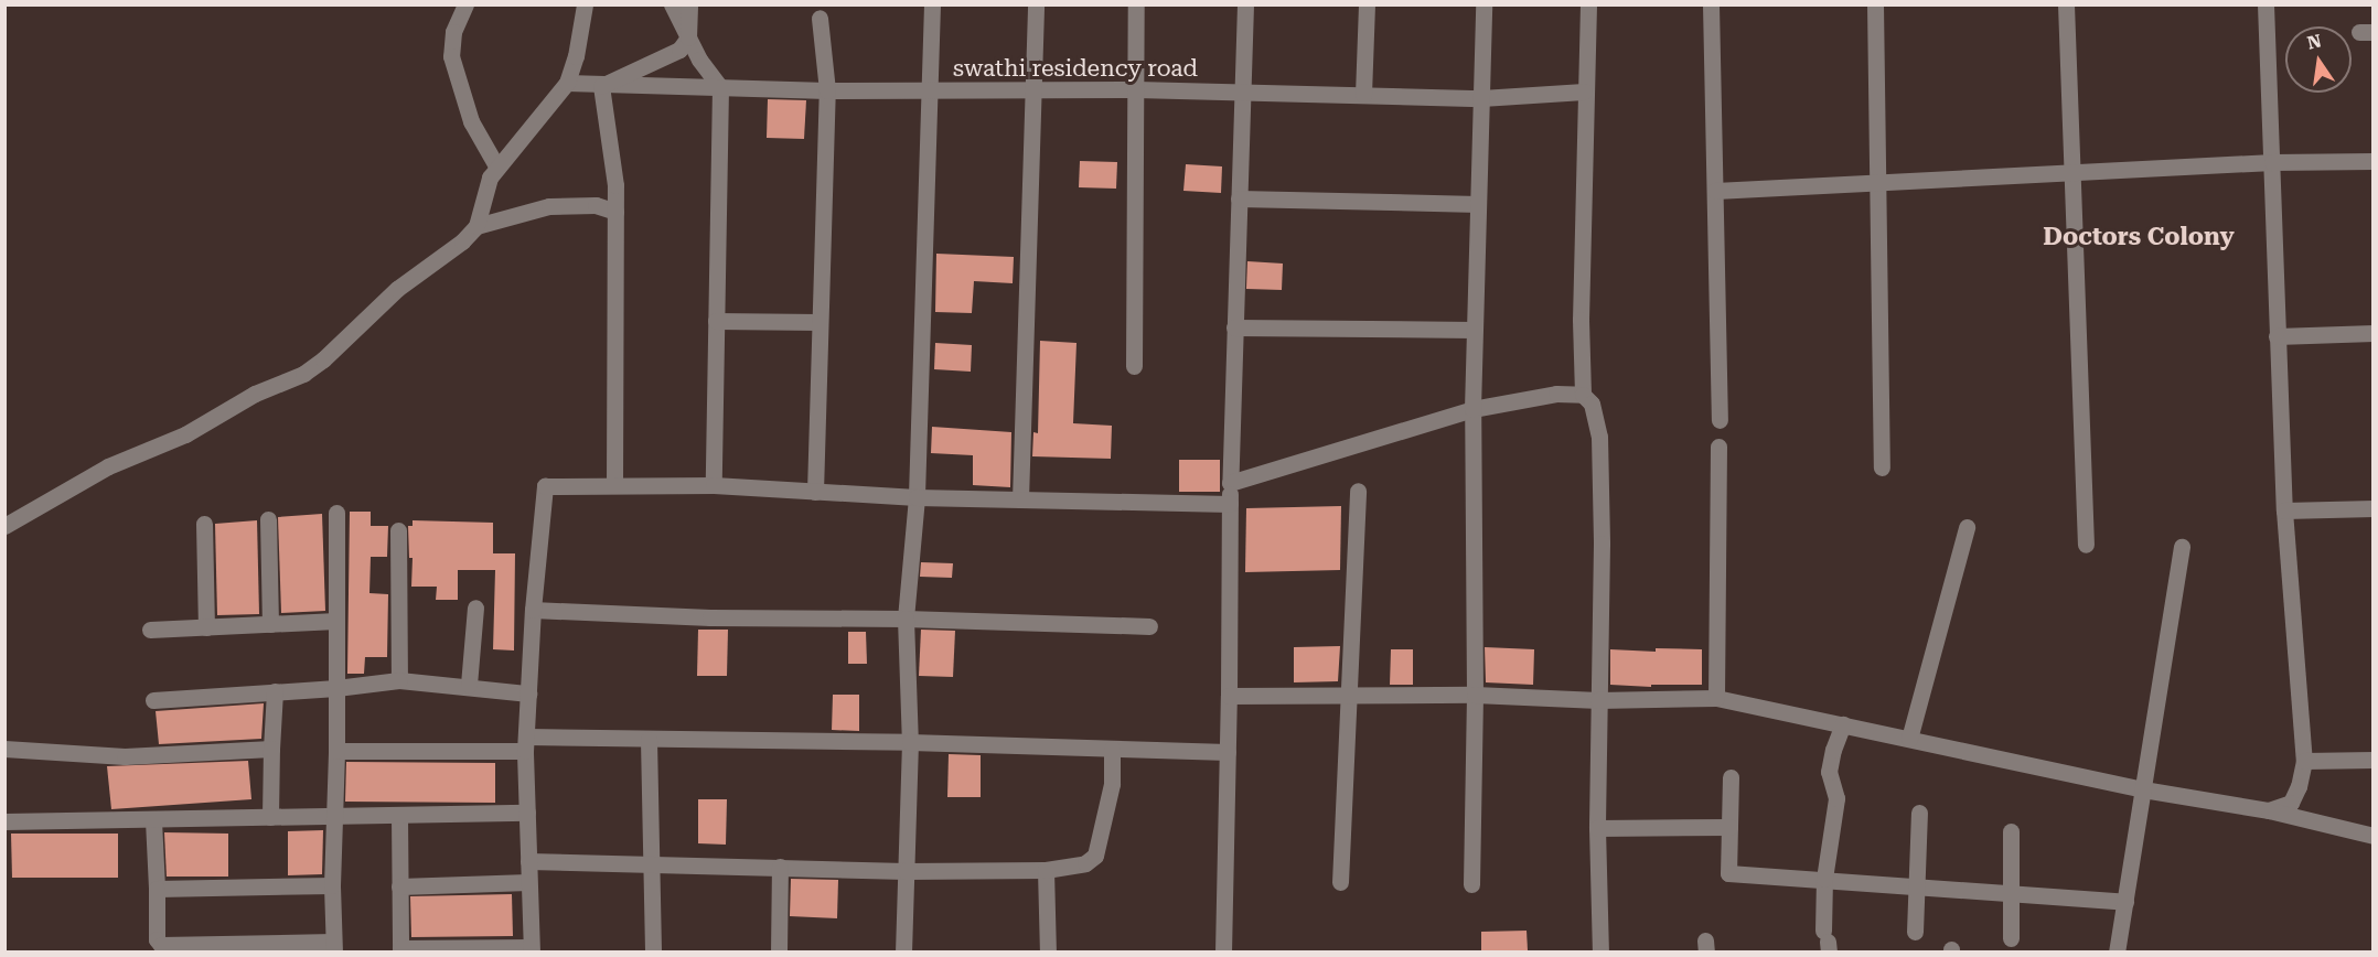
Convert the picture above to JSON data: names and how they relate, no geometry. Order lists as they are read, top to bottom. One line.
{"streets":{"street":["swathi residency road"]},"districts":["Doctors Colony"],"north":"top"}
